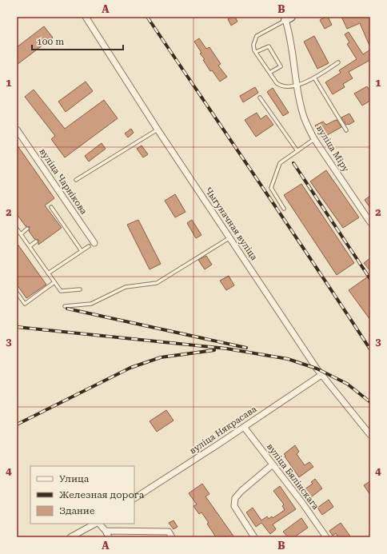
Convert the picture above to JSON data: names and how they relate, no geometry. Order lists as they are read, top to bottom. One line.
{"streets":{"street":["вуліца Міру","вуліца Чарнікова","Чыгуначная вуліца","вуліца Някрасава","вуліца Бялінскага"]},"crossings":[["Чыгуначная вуліца","вуліца Някрасава"],["вуліца Някрасава","вуліца Бялінскага"]],"legend":["Улица","Железная дорога","Здание"],"scale_bar":"100 m","grid":{"columns":["A","B"],"rows":["1","2","3","4"]}}
